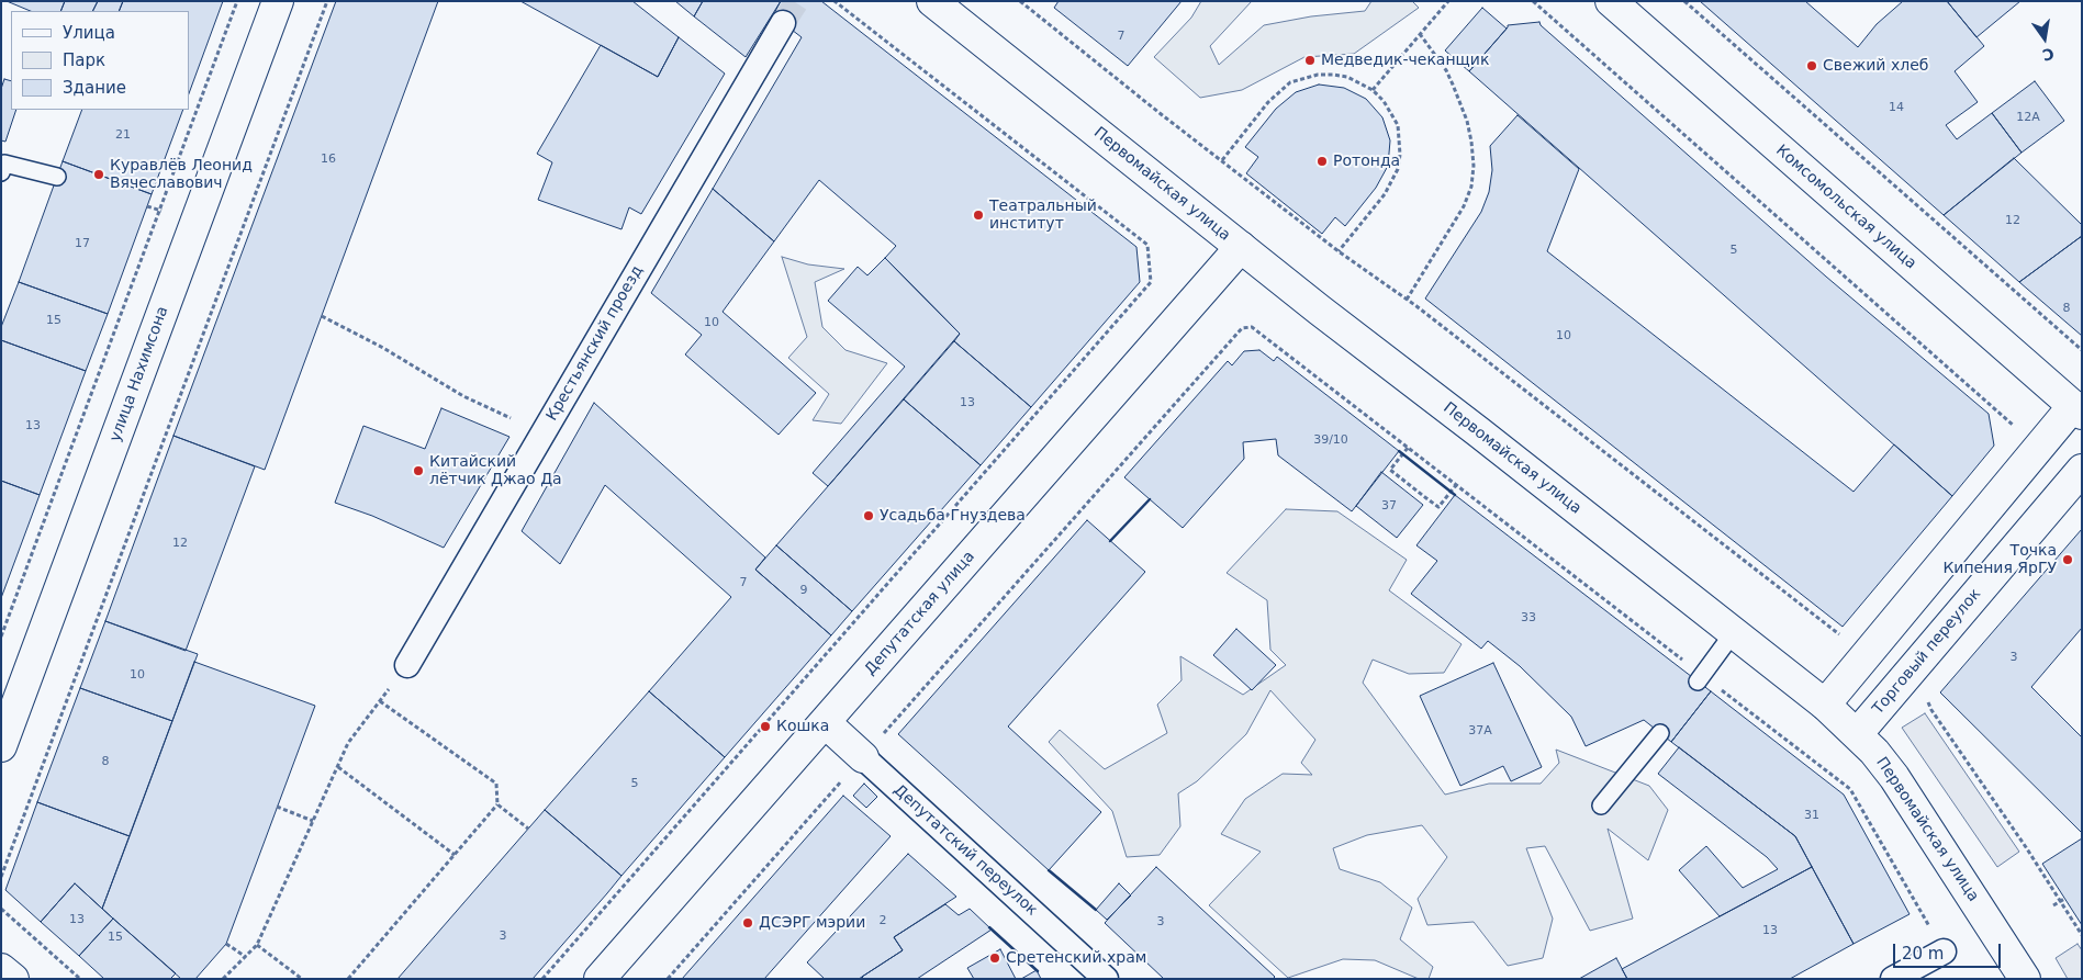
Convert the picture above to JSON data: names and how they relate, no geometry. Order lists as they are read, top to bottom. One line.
{"streets":{"street":["Первомайская улица","Комсомольская улица","Крестьянский проезд","улица Нахимсона","Депутатская улица","Торговый переулок","Депутатский переулок"]},"crossings":[["Первомайская улица","Депутатская улица"],["Первомайская улица","Торговый переулок"],["Депутатская улица","Депутатский переулок"]],"places":["Медведик-чеканщик","Свежий хлеб","Ротонда","Куравлёв Леонид Вячеславович","Театральный институт","Китайский лётчик Джао Да","Усадьба Гнуздева","Точка Кипения ЯрГУ","Кошка","ДСЭРГ мэрии","Сретенский храм"],"house_numbers":["7","14","12А","21","16","12","17","5","8","15","10","10","13","13","39/10","37","12","7","9","33","3","10","37А","8","5","31","13","2","3","13","3","15"],"legend":["Улица","Парк","Здание"],"scale_bar":"20 m","north":"bottom"}
